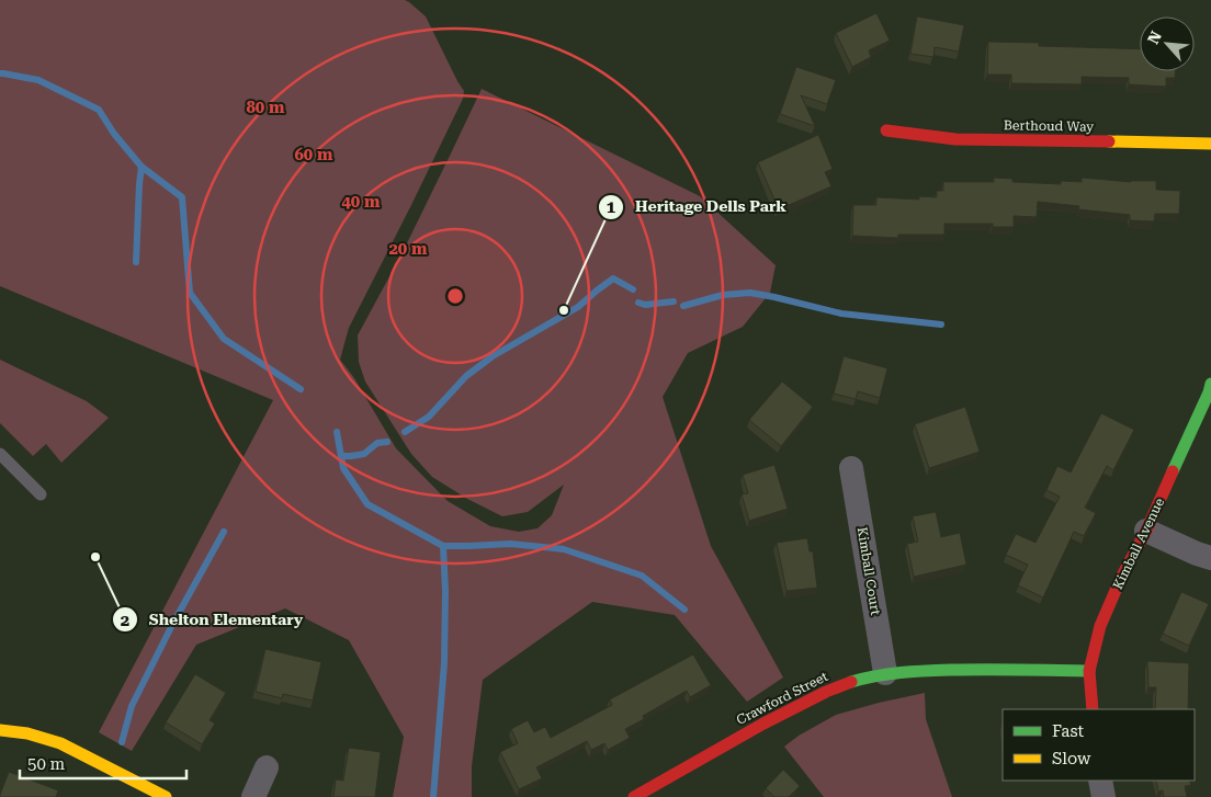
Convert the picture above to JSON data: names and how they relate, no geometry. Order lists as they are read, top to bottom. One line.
{"streets":{"street":["Berthoud Way","Kimball Avenue","Kimball Court","Crawford Street"]},"crossings":[["Kimball Avenue","Crawford Street"],["Kimball Court","Crawford Street"]],"places":["Heritage Dells Park","Shelton Elementary"],"legend":["Fast","Slow"],"scale_bar":"50 m","north":"top left","rings":["80 m","60 m","40 m","20 m"]}
